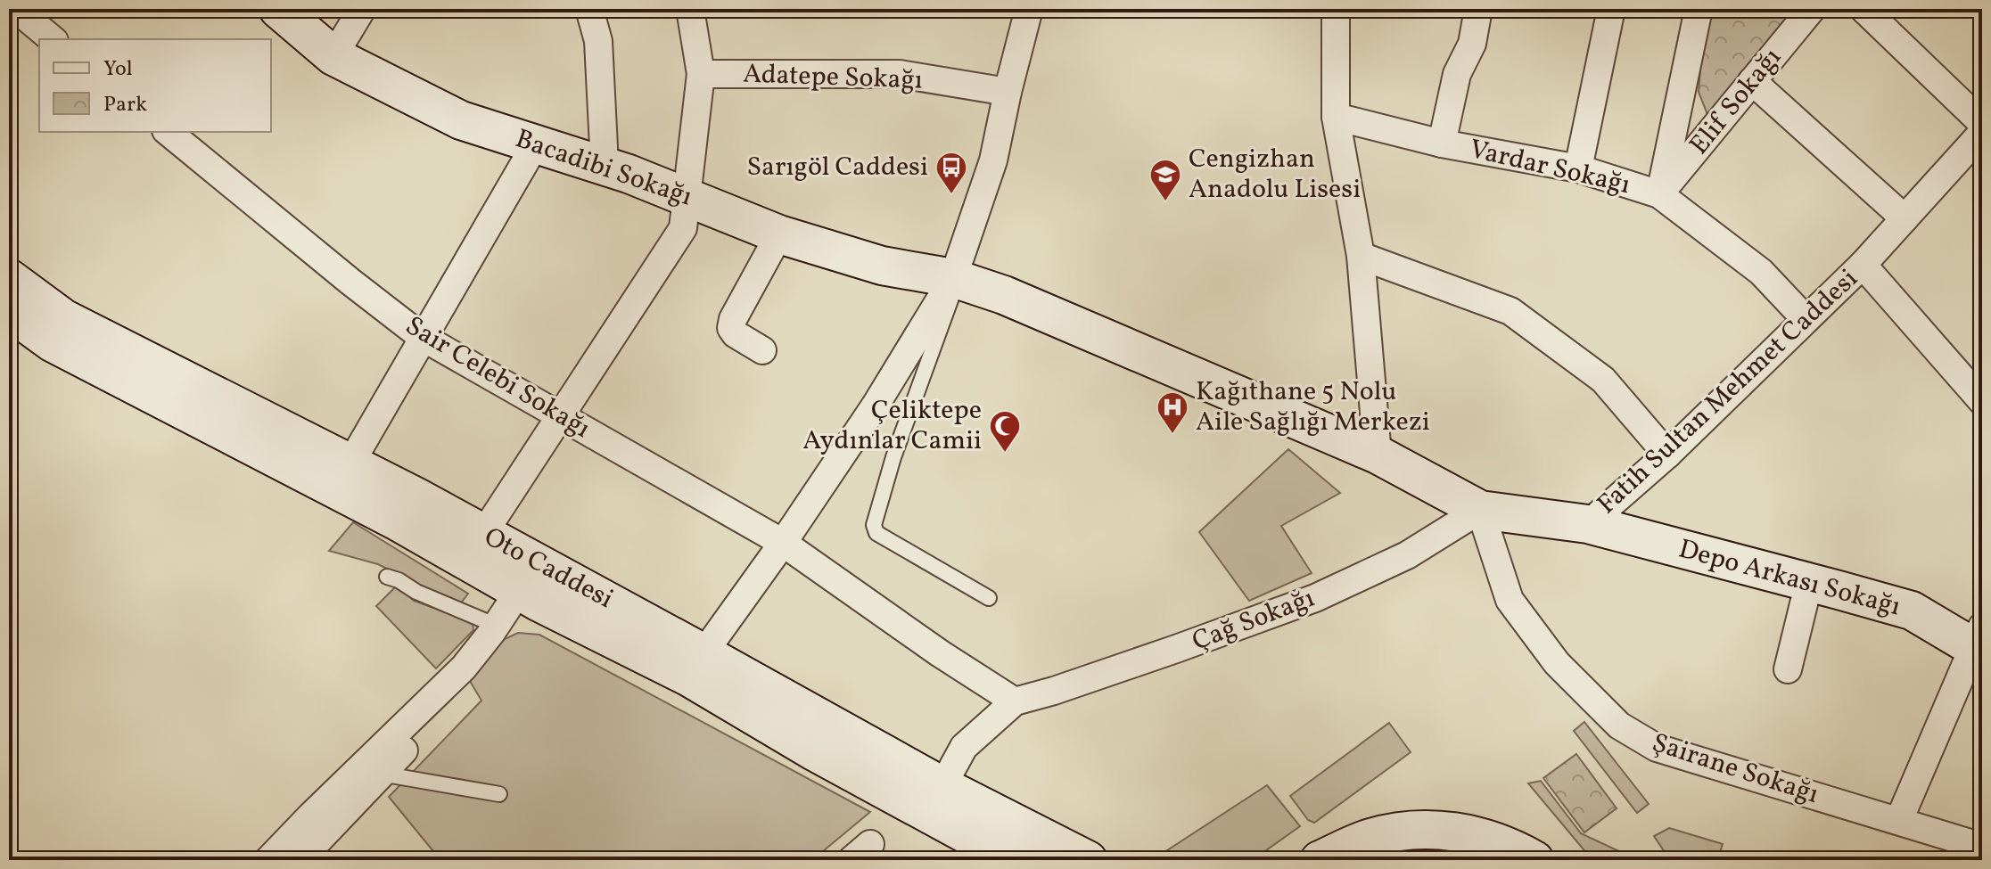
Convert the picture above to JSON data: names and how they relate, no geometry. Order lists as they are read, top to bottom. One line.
{"streets":{"street":["Adatepe Sokağı","Elif Sokağı","Vardar Sokağı","Bacadibi Sokağı","Sair Celebi Sokağı","Fatih Sultan Mehmet Caddesi","Oto Caddesi","Depo Arkası Sokağı","Çağ Sokağı","Şairane Sokağı"]},"crossings":[["Elif Sokağı","Vardar Sokağı"],["Vardar Sokağı","Fatih Sultan Mehmet Caddesi"],["Bacadibi Sokağı","Fatih Sultan Mehmet Caddesi"],["Fatih Sultan Mehmet Caddesi","Depo Arkası Sokağı"],["Fatih Sultan Mehmet Caddesi","Çağ Sokağı"],["Fatih Sultan Mehmet Caddesi","Şairane Sokağı"],["Oto Caddesi","Çağ Sokağı"],["Çağ Sokağı","Şairane Sokağı"]],"places":{"bus stop":["Sarıgöl Caddesi"],"school or university":["Cengizhan Anadolu Lisesi"],"hospital":["Kağıthane 5 Nolu Aile Sağlığı Merkezi"],"mosque":["Çeliktepe Aydınlar Camii"]},"legend":["Yol","Park"]}
